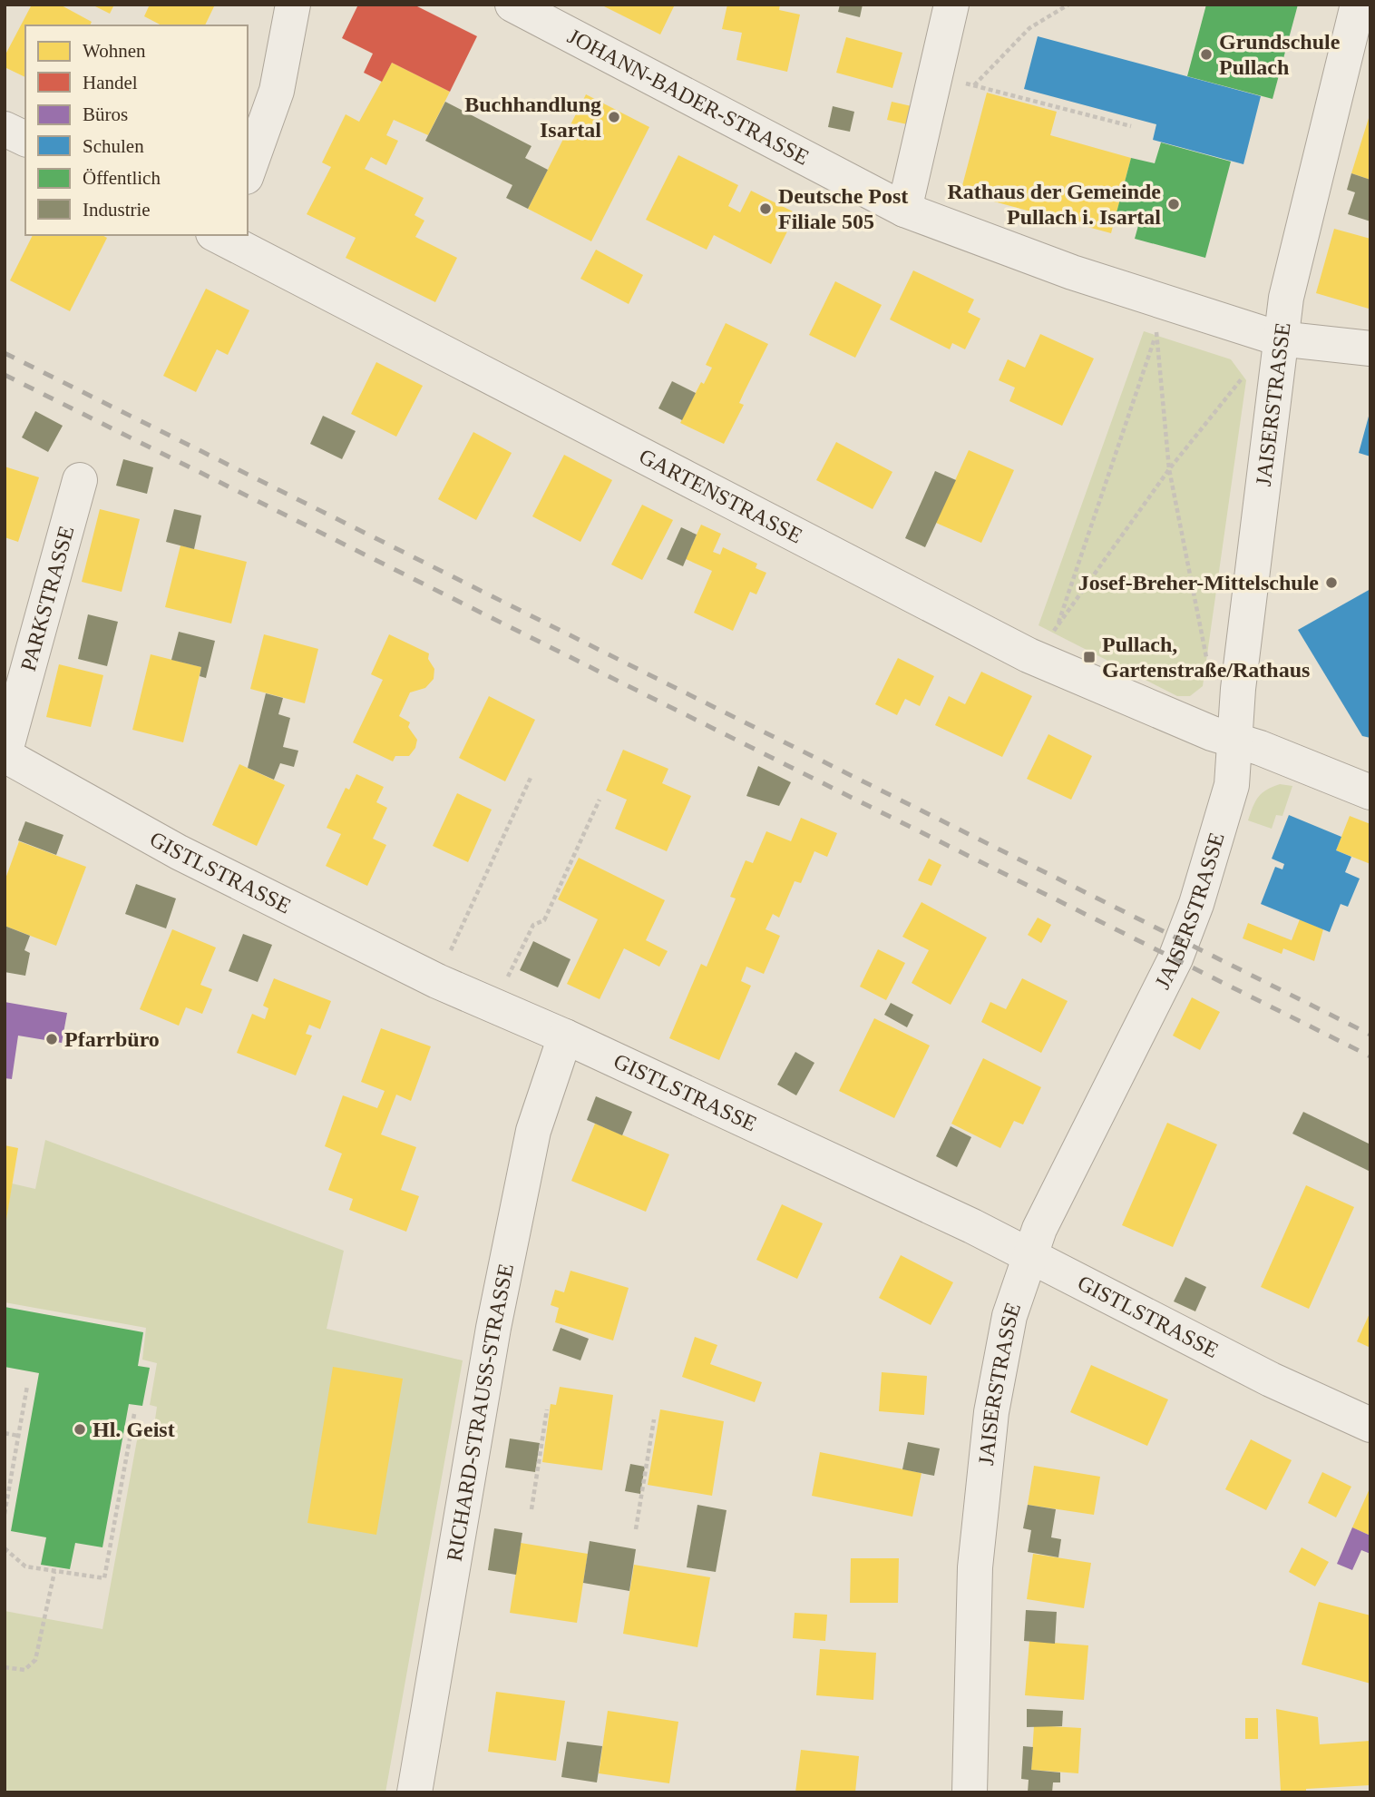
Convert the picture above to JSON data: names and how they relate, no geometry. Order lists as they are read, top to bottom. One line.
{"streets":{"street":["JOHANN-BADER-STRASSE","JAISERSTRASSE","GARTENSTRASSE","PARKSTRASSE","GISTLSTRASSE","RICHARD-STRAUSS-STRASSE"]},"crossings":[["JOHANN-BADER-STRASSE","JAISERSTRASSE"],["JAISERSTRASSE","GARTENSTRASSE"],["JAISERSTRASSE","GISTLSTRASSE"],["PARKSTRASSE","GISTLSTRASSE"],["GISTLSTRASSE","RICHARD-STRAUSS-STRASSE"]],"places":{"other":["Grundschule Pullach","Buchhandlung Isartal","Rathaus der Gemeinde Pullach i. Isartal","Deutsche Post Filiale 505","Josef-Breher-Mittelschule","Pfarrbüro","Hl. Geist"],"transit":["Pullach, Gartenstraße/Rathaus"]},"legend":["Wohnen","Handel","Büros","Schulen","Öffentlich","Industrie"]}
